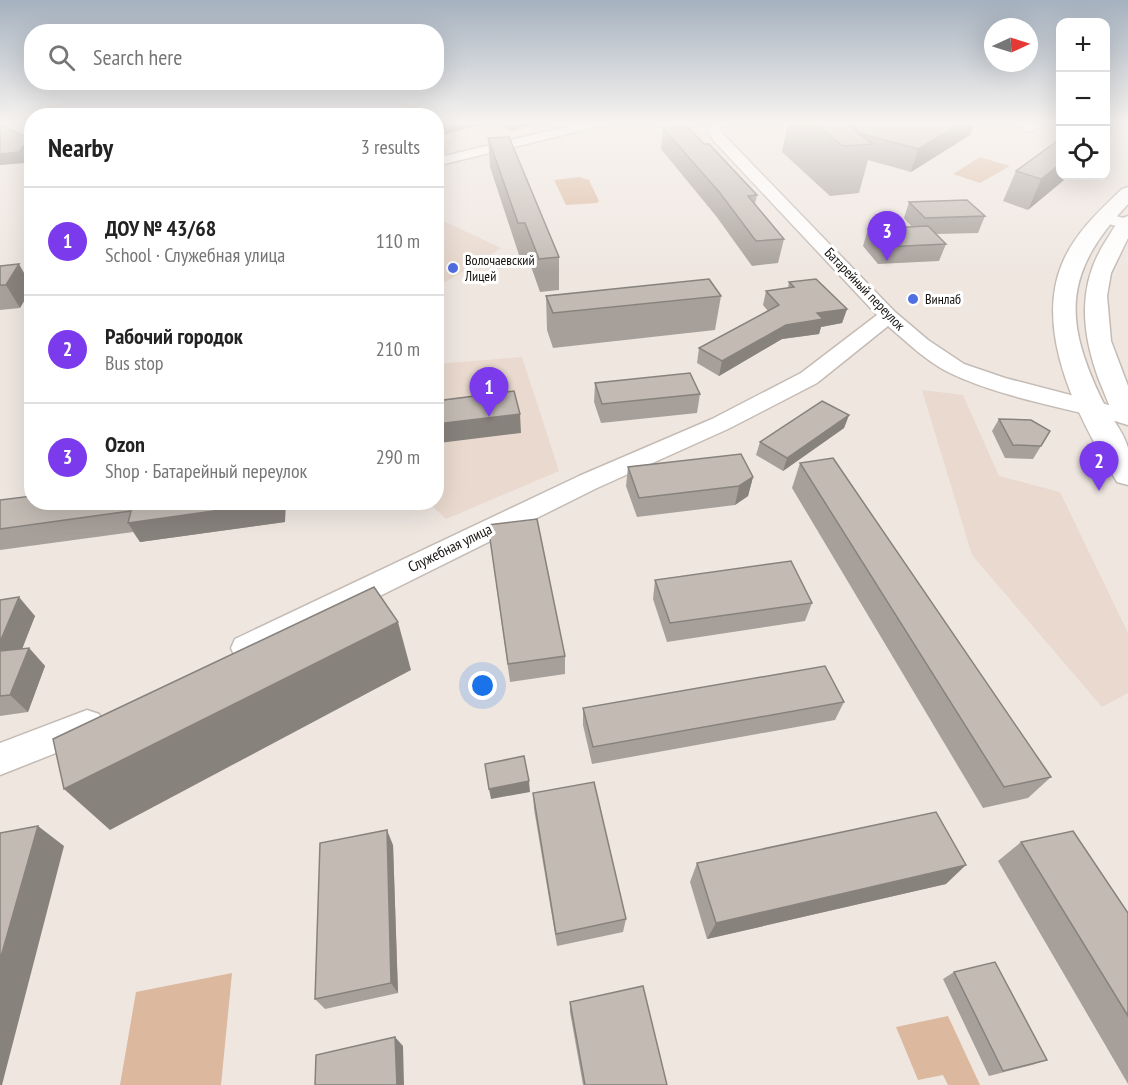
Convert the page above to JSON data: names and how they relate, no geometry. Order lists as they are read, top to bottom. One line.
{"streets":{"street":["Батарейный переулок","Служебная улица"]},"crossings":[["Батарейный переулок","Служебная улица"]],"places":["Волочаевский Лицей","Винлаб"],"north":"right","page":{"map_buttons":["+","−"],"search":"Search here","heading":["Nearby","3 results"],"list":[{"mark":"1","name":"ДОУ № 43/68","note":"School · Служебная улица","value":"110 m"},{"mark":"2","name":"Рабочий городок","note":"Bus stop","value":"210 m"},{"mark":"3","name":"Ozon","note":"Shop · Батарейный переулок","value":"290 m"}],"pins":["3","1","2"]}}
